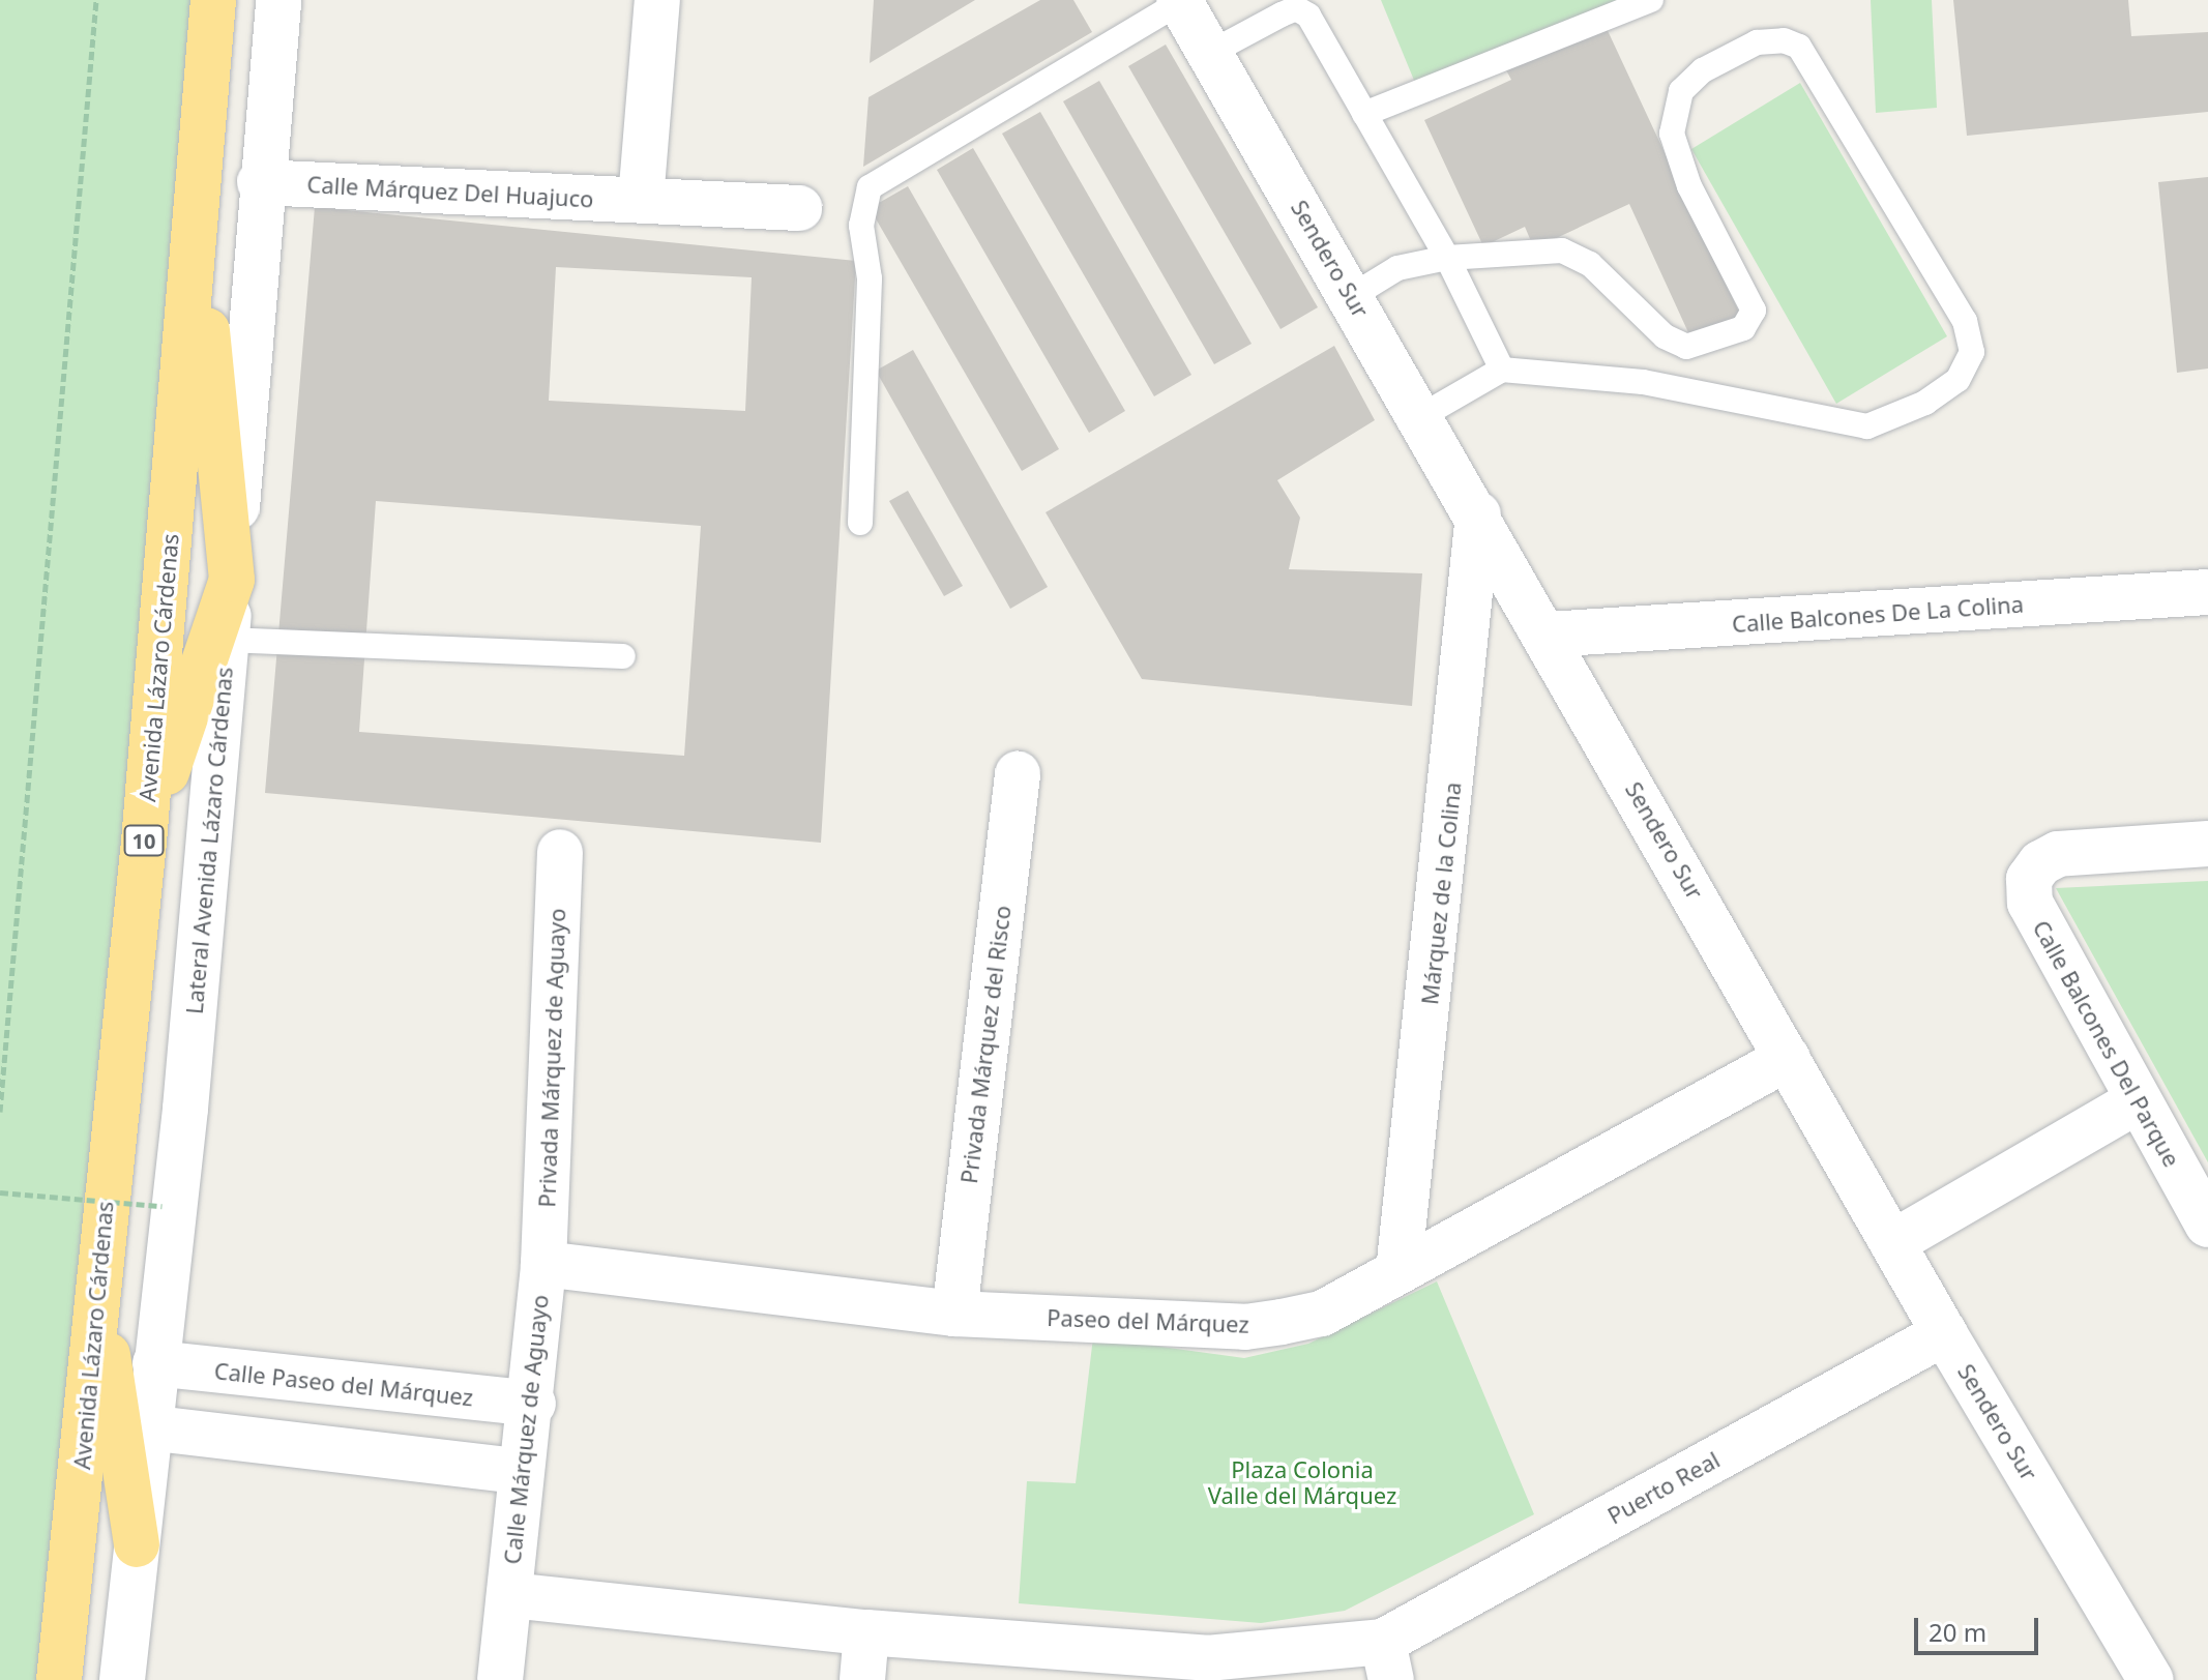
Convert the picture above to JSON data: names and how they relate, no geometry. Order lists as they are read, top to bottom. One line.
{"streets":{"highway":["Avenida Lázaro Cárdenas","10"],"street":["Calle Márquez Del Huajuco","Sendero Sur","Calle Balcones De La Colina","Lateral Avenida Lázaro Cárdenas","Márquez de la Colina","Calle Balcones Del Parque","Privada Márquez del Risco","Privada Márquez de Aguayo","Paseo del Márquez","Calle Paseo del Márquez","Calle Márquez de Aguayo","Puerto Real"]},"crossings":[["Calle Márquez Del Huajuco","Lateral Avenida Lázaro Cárdenas"],["Sendero Sur","Calle Balcones De La Colina"],["Sendero Sur","Márquez de la Colina"],["Sendero Sur","Paseo del Márquez"],["Sendero Sur","Puerto Real"],["Lateral Avenida Lázaro Cárdenas","Calle Paseo del Márquez"],["Márquez de la Colina","Paseo del Márquez"],["Privada Márquez del Risco","Paseo del Márquez"],["Privada Márquez de Aguayo","Paseo del Márquez"],["Privada Márquez de Aguayo","Calle Márquez de Aguayo"],["Paseo del Márquez","Calle Márquez de Aguayo"],["Calle Paseo del Márquez","Calle Márquez de Aguayo"]],"parks":["Plaza Colonia Valle del Márquez"],"scale_bar":"20 m"}
